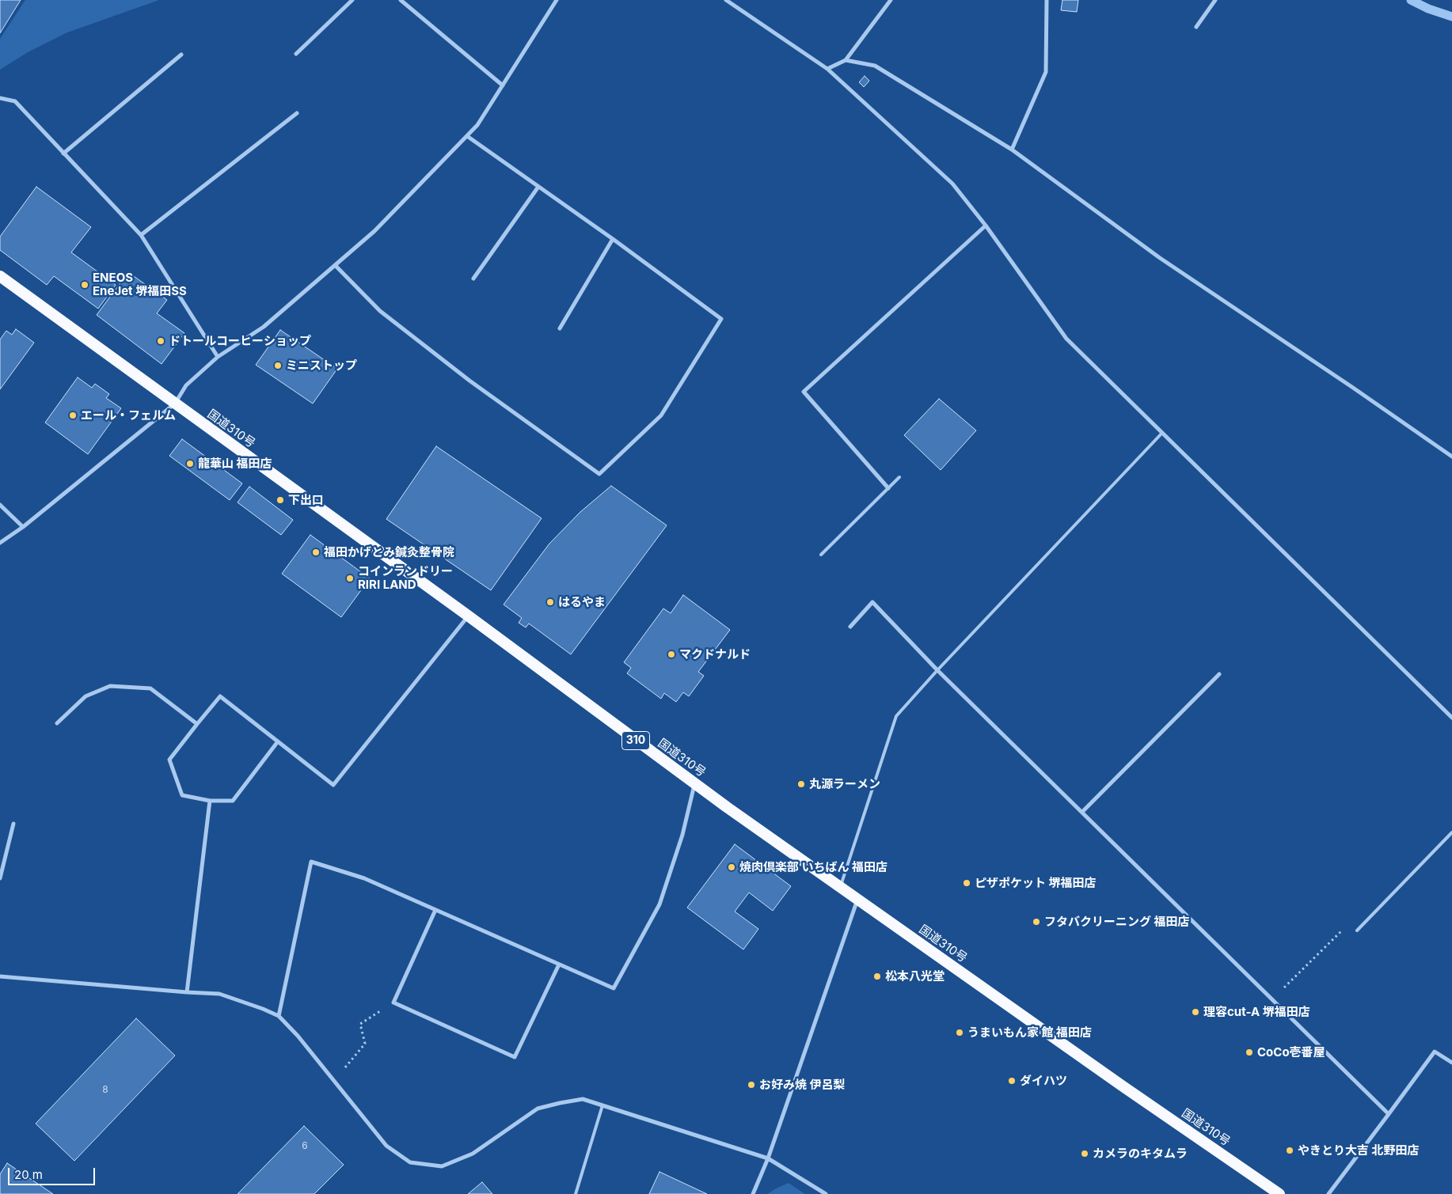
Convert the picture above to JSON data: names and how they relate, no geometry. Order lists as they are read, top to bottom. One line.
{"streets":{"highway":["国道310号","310"]},"places":["ENEOS EneJet 堺福田SS","ドトールコーヒーショップ","ミニストップ","エール・フェルム","龍華山 福田店","下出口","福田かげとみ鍼灸整骨院","コインランドリー RIRI LAND","はるやま","マクドナルド","丸源ラーメン","焼肉倶楽部 いちばん 福田店","ピザポケット 堺福田店","フタバクリーニング 福田店","松本八光堂","理容cut-A 堺福田店","うまいもん家 館 福田店","CoCo壱番屋","ダイハツ","お好み焼 伊呂梨","やきとり大吉 北野田店","カメラのキタムラ"],"house_numbers":["8","6"],"scale_bar":"20 m"}
